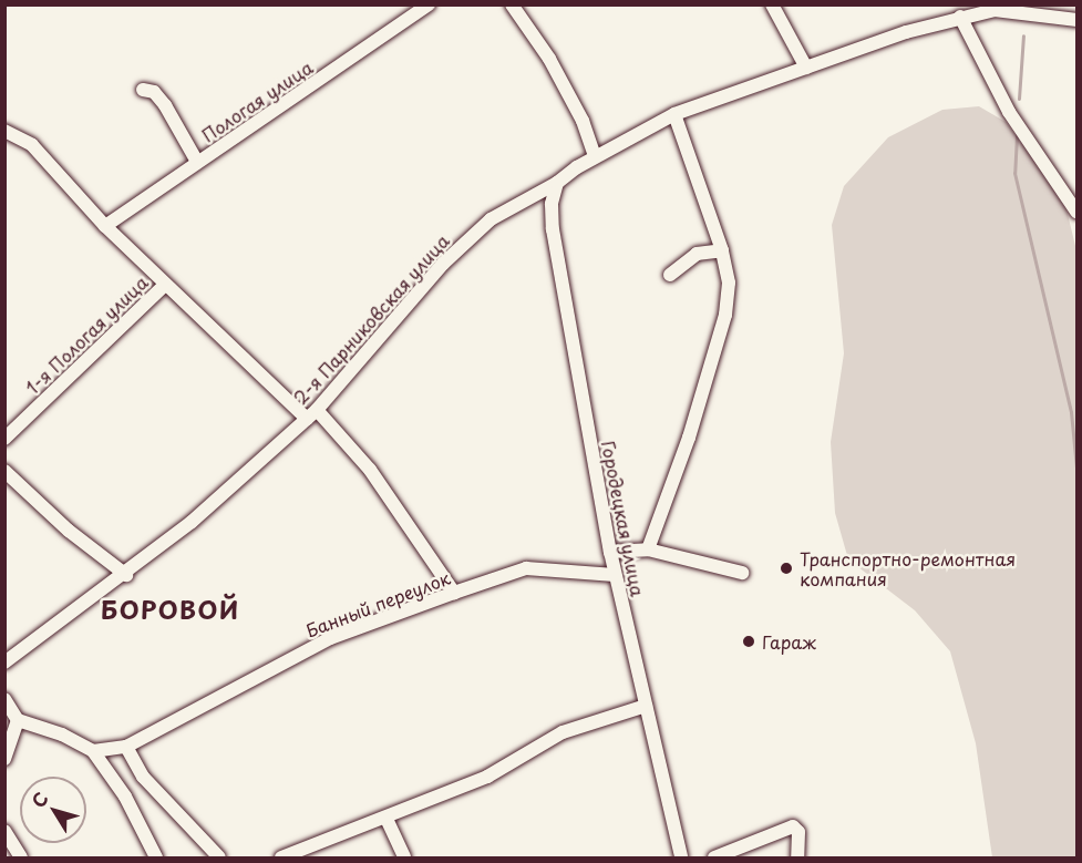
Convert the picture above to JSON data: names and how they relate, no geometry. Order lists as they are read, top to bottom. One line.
{"streets":{"street":["Пологая улица","2-я Парниковская улица","1-я Пологая улица","Городецкая улица","Банный переулок"]},"crossings":[["2-я Парниковская улица","Городецкая улица"],["Городецкая улица","Банный переулок"]],"districts":["БОРОВОЙ"],"places":["Транспортно-ремонтная компания","Гараж"],"north":"top left"}
